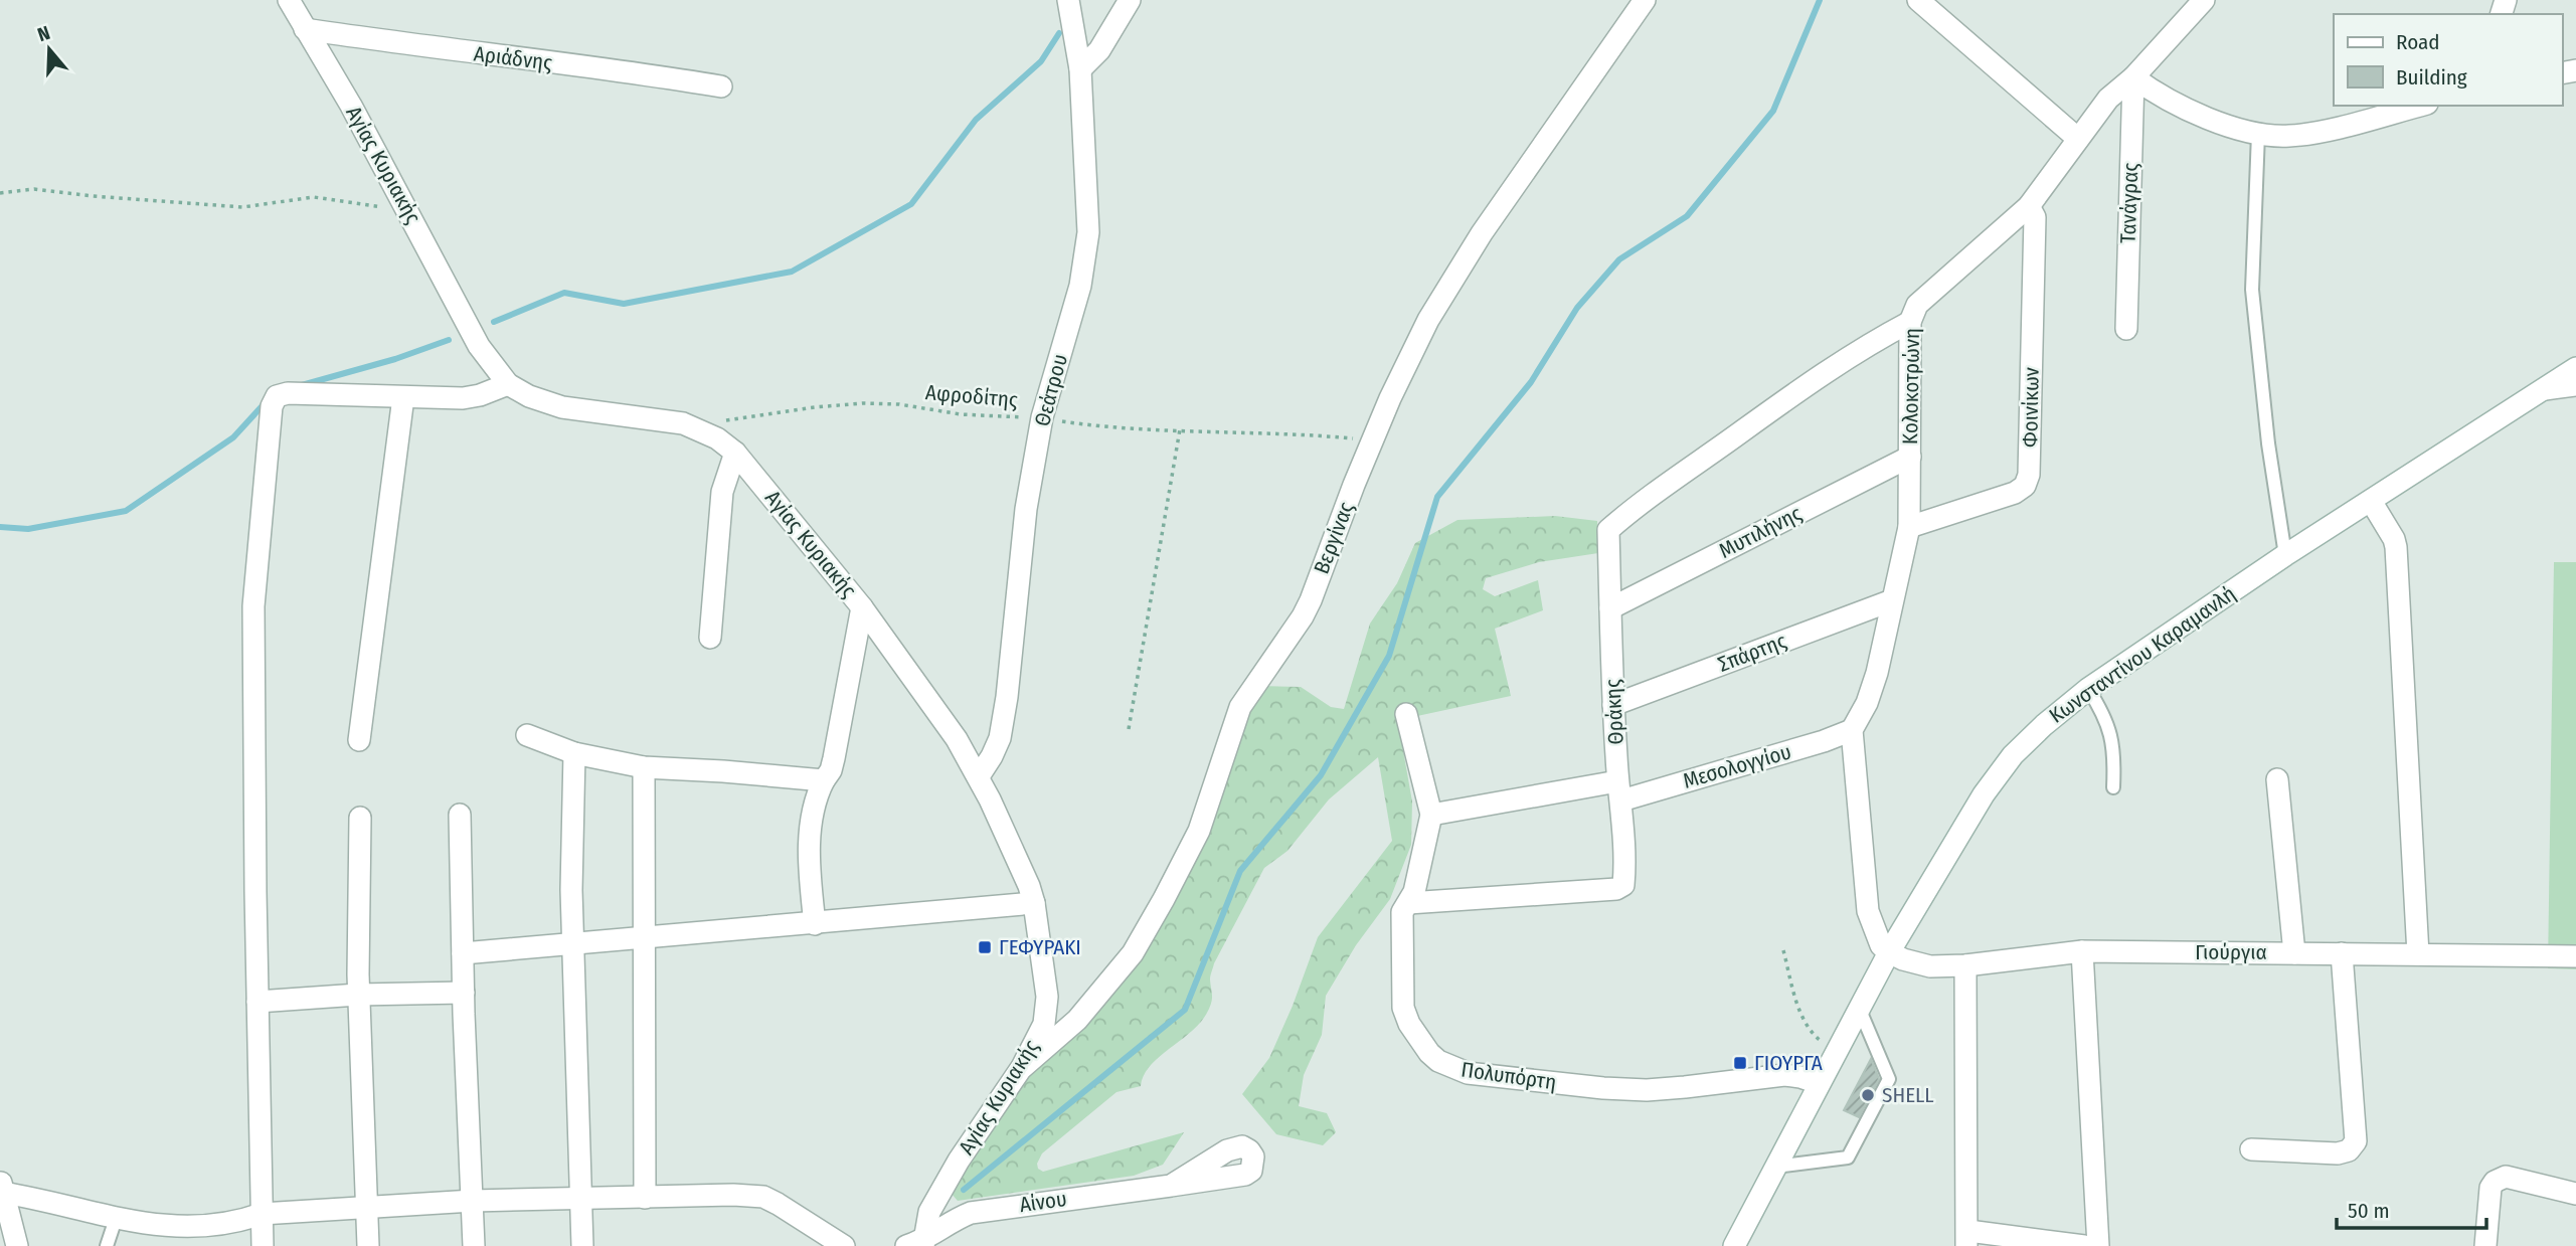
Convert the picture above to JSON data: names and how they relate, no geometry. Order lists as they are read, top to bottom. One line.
{"streets":{"street":["Αριάδνης","Αγίας Κυριακής","Τανάγρας","Κολοκοτρώνη","Θεάτρου","Φοινίκων","Μυτιλήνης","Βεργίνας","Σπάρτης","Κωνσταντίνου Καραμανλή","Θράκης","Μεσολογγίου","Γιούργια","Πολυπόρτη","Αίνου"],"path":["Αφροδίτης"]},"crossings":[["Αριάδνης","Αγίας Κυριακής"],["Αγίας Κυριακής","Θεάτρου"],["Αγίας Κυριακής","Αφροδίτης"],["Αγίας Κυριακής","Βεργίνας"],["Αγίας Κυριακής","Αίνου"],["Τανάγρας","Κολοκοτρώνη"],["Κολοκοτρώνη","Φοινίκων"],["Κολοκοτρώνη","Μυτιλήνης"],["Κολοκοτρώνη","Σπάρτης"],["Κολοκοτρώνη","Θράκης"],["Κολοκοτρώνη","Μεσολογγίου"],["Θεάτρου","Αφροδίτης"],["Αφροδίτης","Βεργίνας"],["Μυτιλήνης","Θράκης"],["Σπάρτης","Θράκης"],["Κωνσταντίνου Καραμανλή","Γιούργια"],["Κωνσταντίνου Καραμανλή","Πολυπόρτη"],["Θράκης","Μεσολογγίου"],["Θράκης","Πολυπόρτη"],["Μεσολογγίου","Πολυπόρτη"]],"places":{"transit":["ΓΕΦΥΡΑΚΙ","ΓΙΟΥΡΓΑ"],"other":["SHELL"]},"legend":["Road","Building"],"scale_bar":"50 m","north":"top"}
